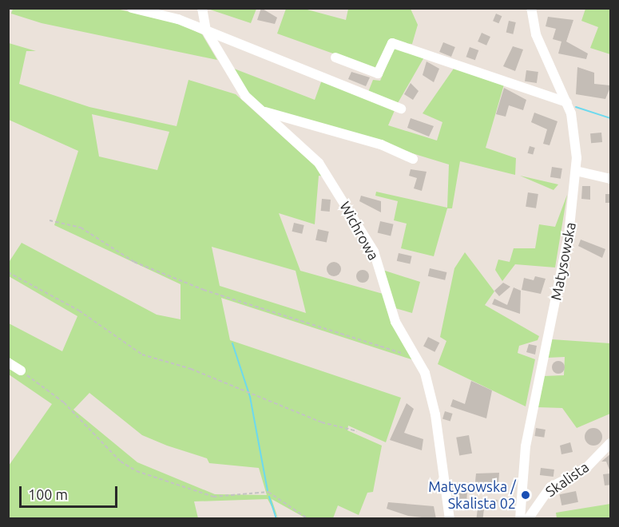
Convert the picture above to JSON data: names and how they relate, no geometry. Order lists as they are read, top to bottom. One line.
{"streets":{"street":["Wichrowa","Matysowska","Skalista"]},"places":["Matysowska / Skalista 02"],"scale_bar":"100 m"}
